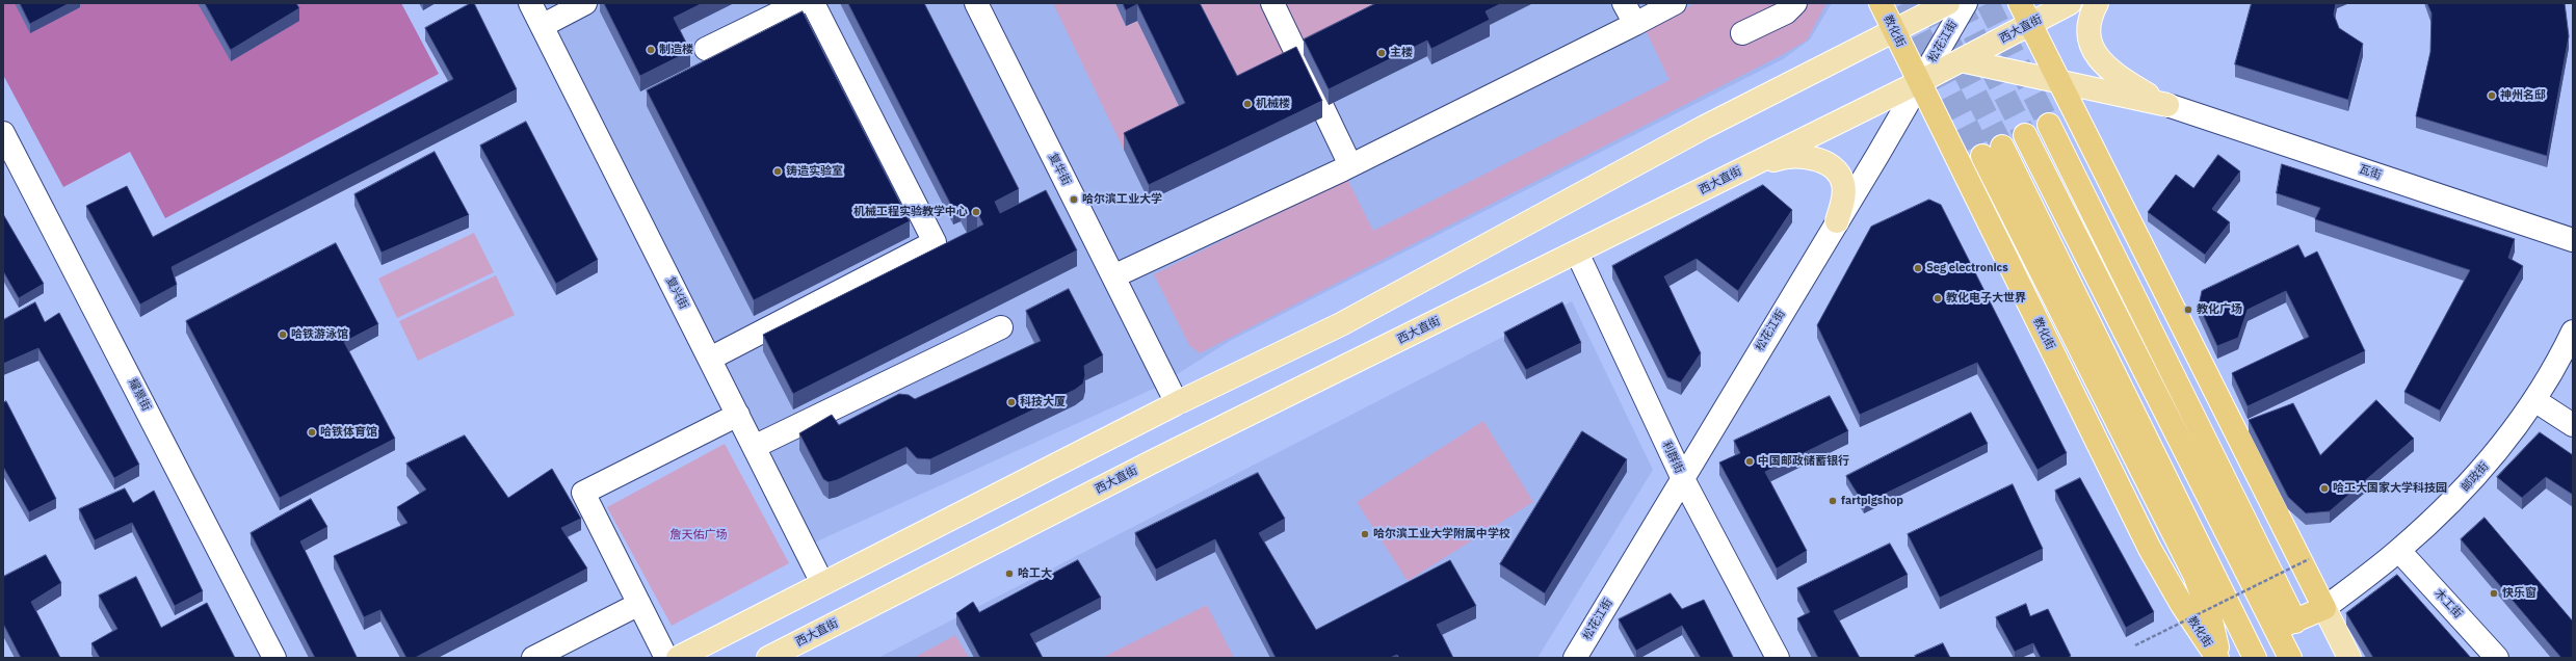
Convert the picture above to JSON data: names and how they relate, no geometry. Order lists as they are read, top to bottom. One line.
{"streets":{"highway":["教化街"],"main road":["西大直街"],"street":["松花江街","复华街","瓦街","复兴街","耀景街","利群街","邮政街","木工街"]},"crossings":[["西大直街","教化街"],["西大直街","松花江街"],["西大直街","利群街"],["教化街","松花江街"],["松花江街","利群街"],["邮政街","木工街"]],"parks":["詹天佑广场"],"places":["制造楼","主楼","神州名邸","机械楼","铸造实验室","哈尔滨工业大学","机械工程实验教学中心","Seg electronics","教化电子大世界","教化广场","哈铁游泳馆","科技大厦","哈铁体育馆","中国邮政储蓄银行","哈工大国家大学科技园","fartpigshop","哈尔滨工业大学附属中学校","哈工大","快乐窗"]}
